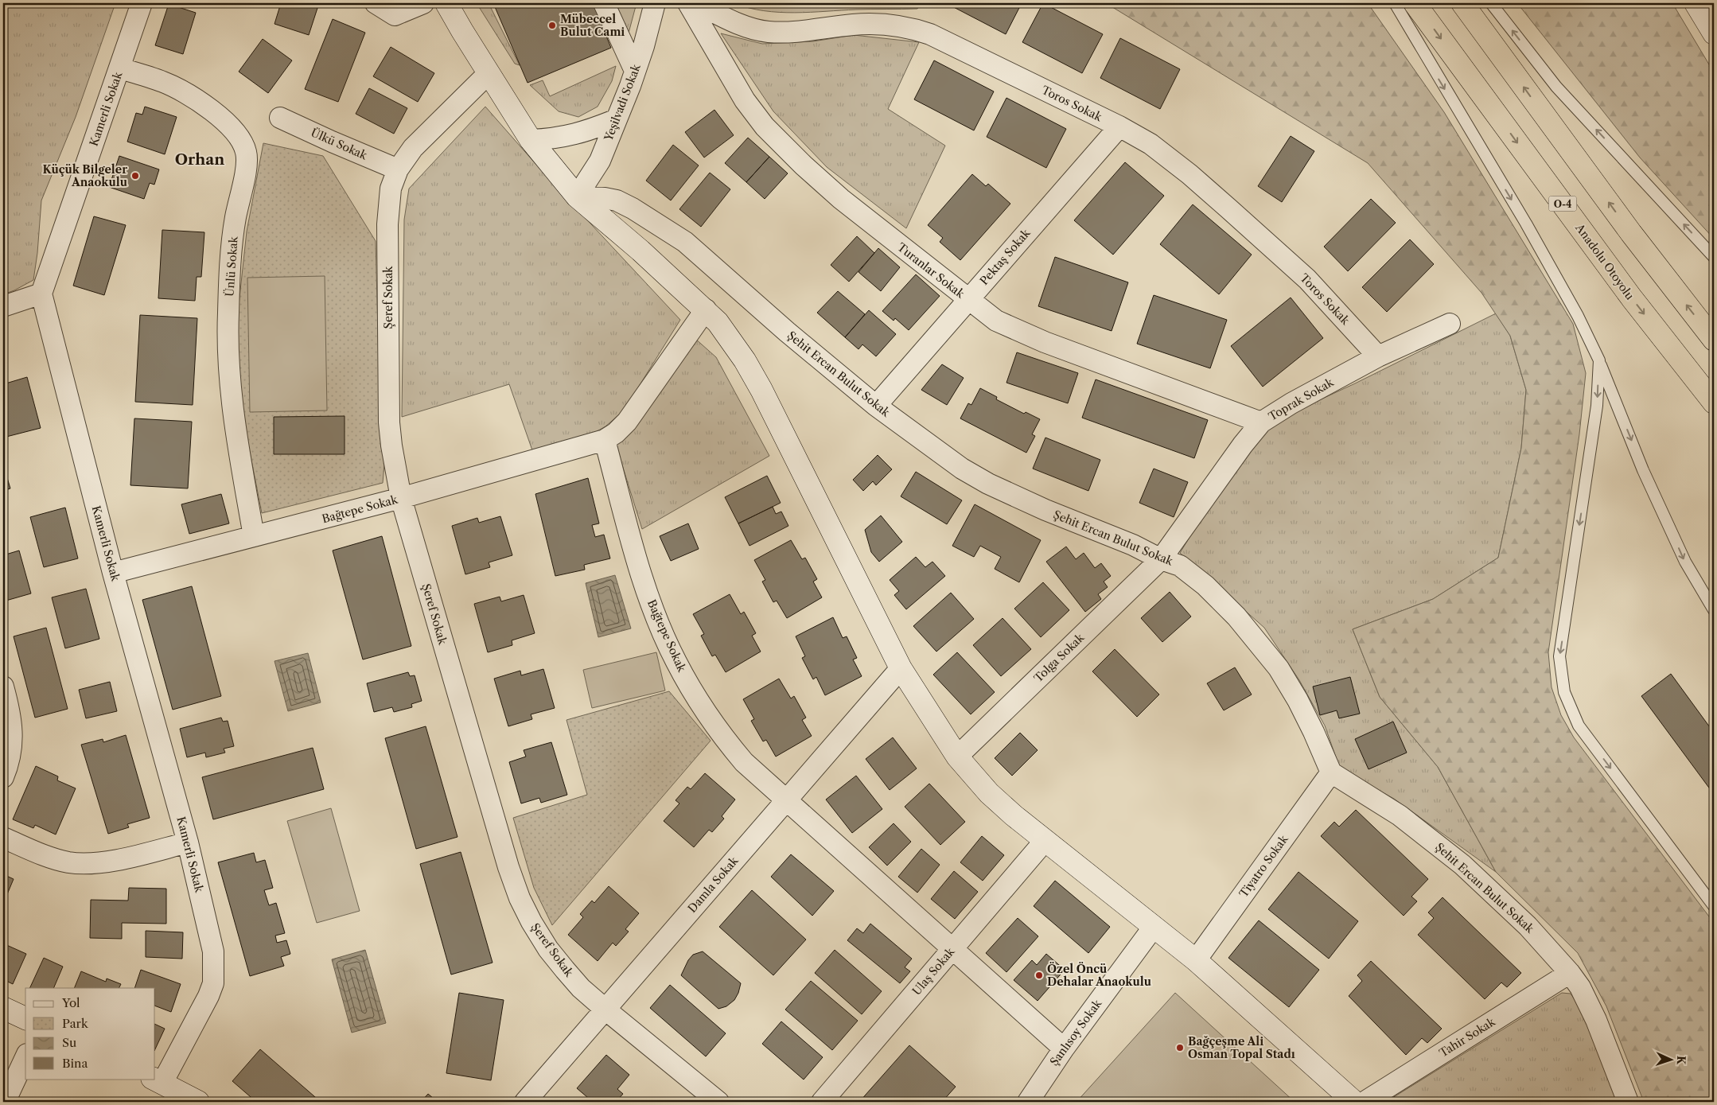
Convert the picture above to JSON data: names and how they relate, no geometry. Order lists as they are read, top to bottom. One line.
{"streets":{"highway":["O-4","Anadolu Otoyolu"],"street":["Yeşilvadi Sokak","Toros Sokak","Kamerli Sokak","Ülkü Sokak","Pektaş Sokak","Ünlü Sokak","Turanlar Sokak","Şeref Sokak","Şehit Ercan Bulut Sokak","Toprak Sokak","Bağtepe Sokak","Tolga Sokak","Tiyatro Sokak","Damla Sokak","Ulaş Sokak","Şanlısoy Sokak","Tahir Sokak"]},"crossings":[["Yeşilvadi Sokak","Şehit Ercan Bulut Sokak"],["Toros Sokak","Pektaş Sokak"],["Toros Sokak","Toprak Sokak"],["Kamerli Sokak","Ünlü Sokak"],["Kamerli Sokak","Bağtepe Sokak"],["Ülkü Sokak","Şeref Sokak"],["Pektaş Sokak","Turanlar Sokak"],["Pektaş Sokak","Şehit Ercan Bulut Sokak"],["Ünlü Sokak","Bağtepe Sokak"],["Turanlar Sokak","Toprak Sokak"],["Şeref Sokak","Bağtepe Sokak"],["Şeref Sokak","Damla Sokak"],["Şehit Ercan Bulut Sokak","Toprak Sokak"],["Şehit Ercan Bulut Sokak","Tolga Sokak"],["Şehit Ercan Bulut Sokak","Tiyatro Sokak"],["Şehit Ercan Bulut Sokak","Tahir Sokak"],["Toprak Sokak","Tolga Sokak"],["Bağtepe Sokak","Damla Sokak"],["Bağtepe Sokak","Ulaş Sokak"],["Bağtepe Sokak","Şanlısoy Sokak"]],"districts":["Orhan"],"places":["Mübeccel Bulut Cami","Küçük Bilgeler Anaokulu","Özel Öncü Dehalar Anaokulu","Bağçeşme Ali Osman Topal Stadı"],"legend":["Yol","Park","Su","Bina"],"north":"right"}
